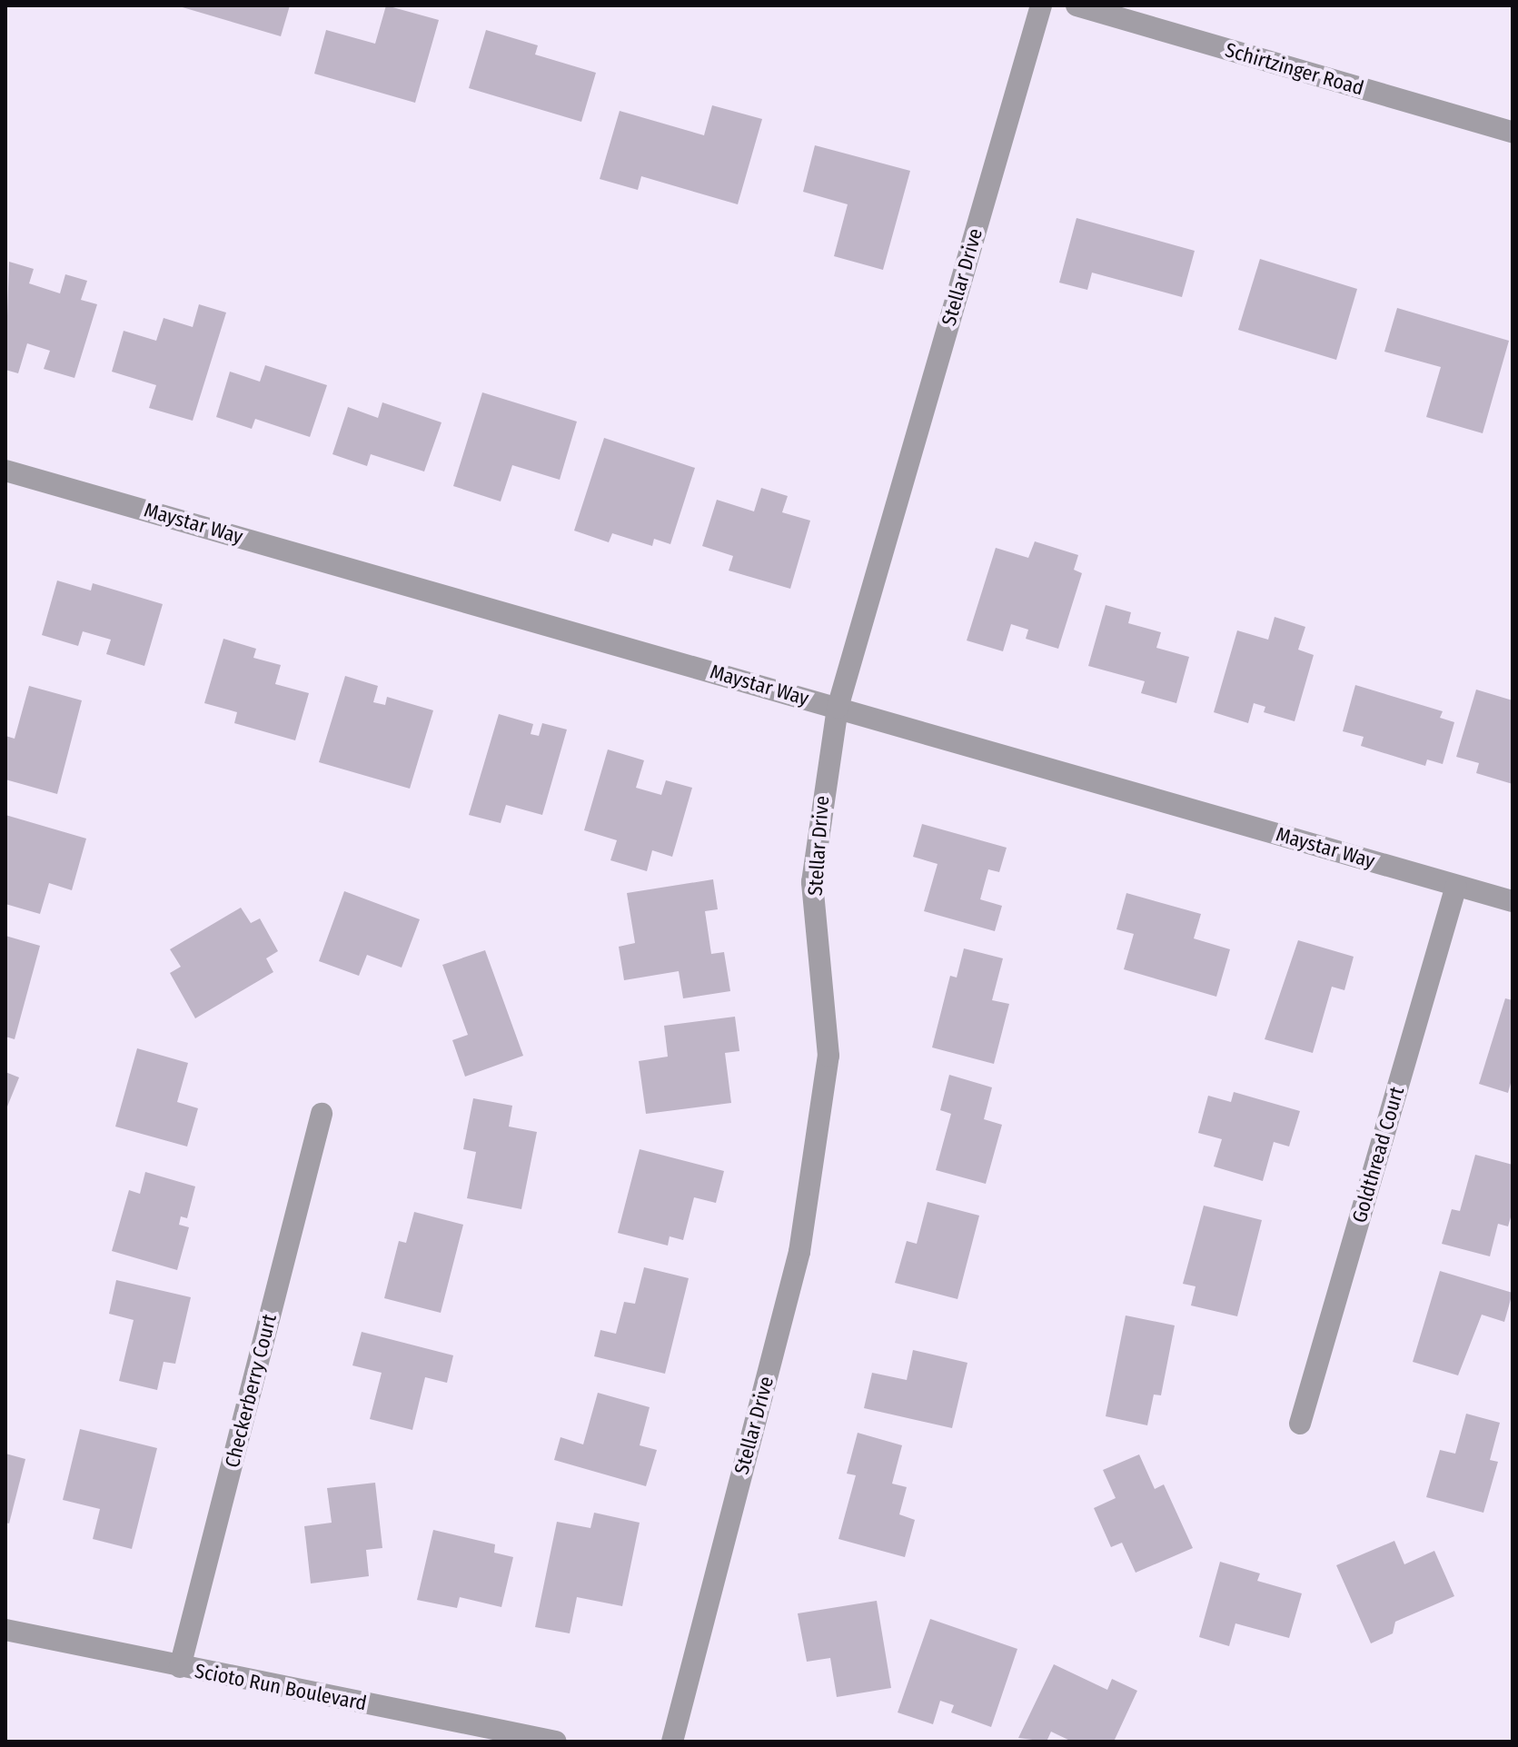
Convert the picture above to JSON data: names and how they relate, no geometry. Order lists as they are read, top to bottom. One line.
{"streets":{"street":["Schirtzinger Road","Stellar Drive","Maystar Way","Goldthread Court","Checkerberry Court","Scioto Run Boulevard"]},"crossings":[["Stellar Drive","Maystar Way"],["Maystar Way","Goldthread Court"],["Checkerberry Court","Scioto Run Boulevard"]]}
